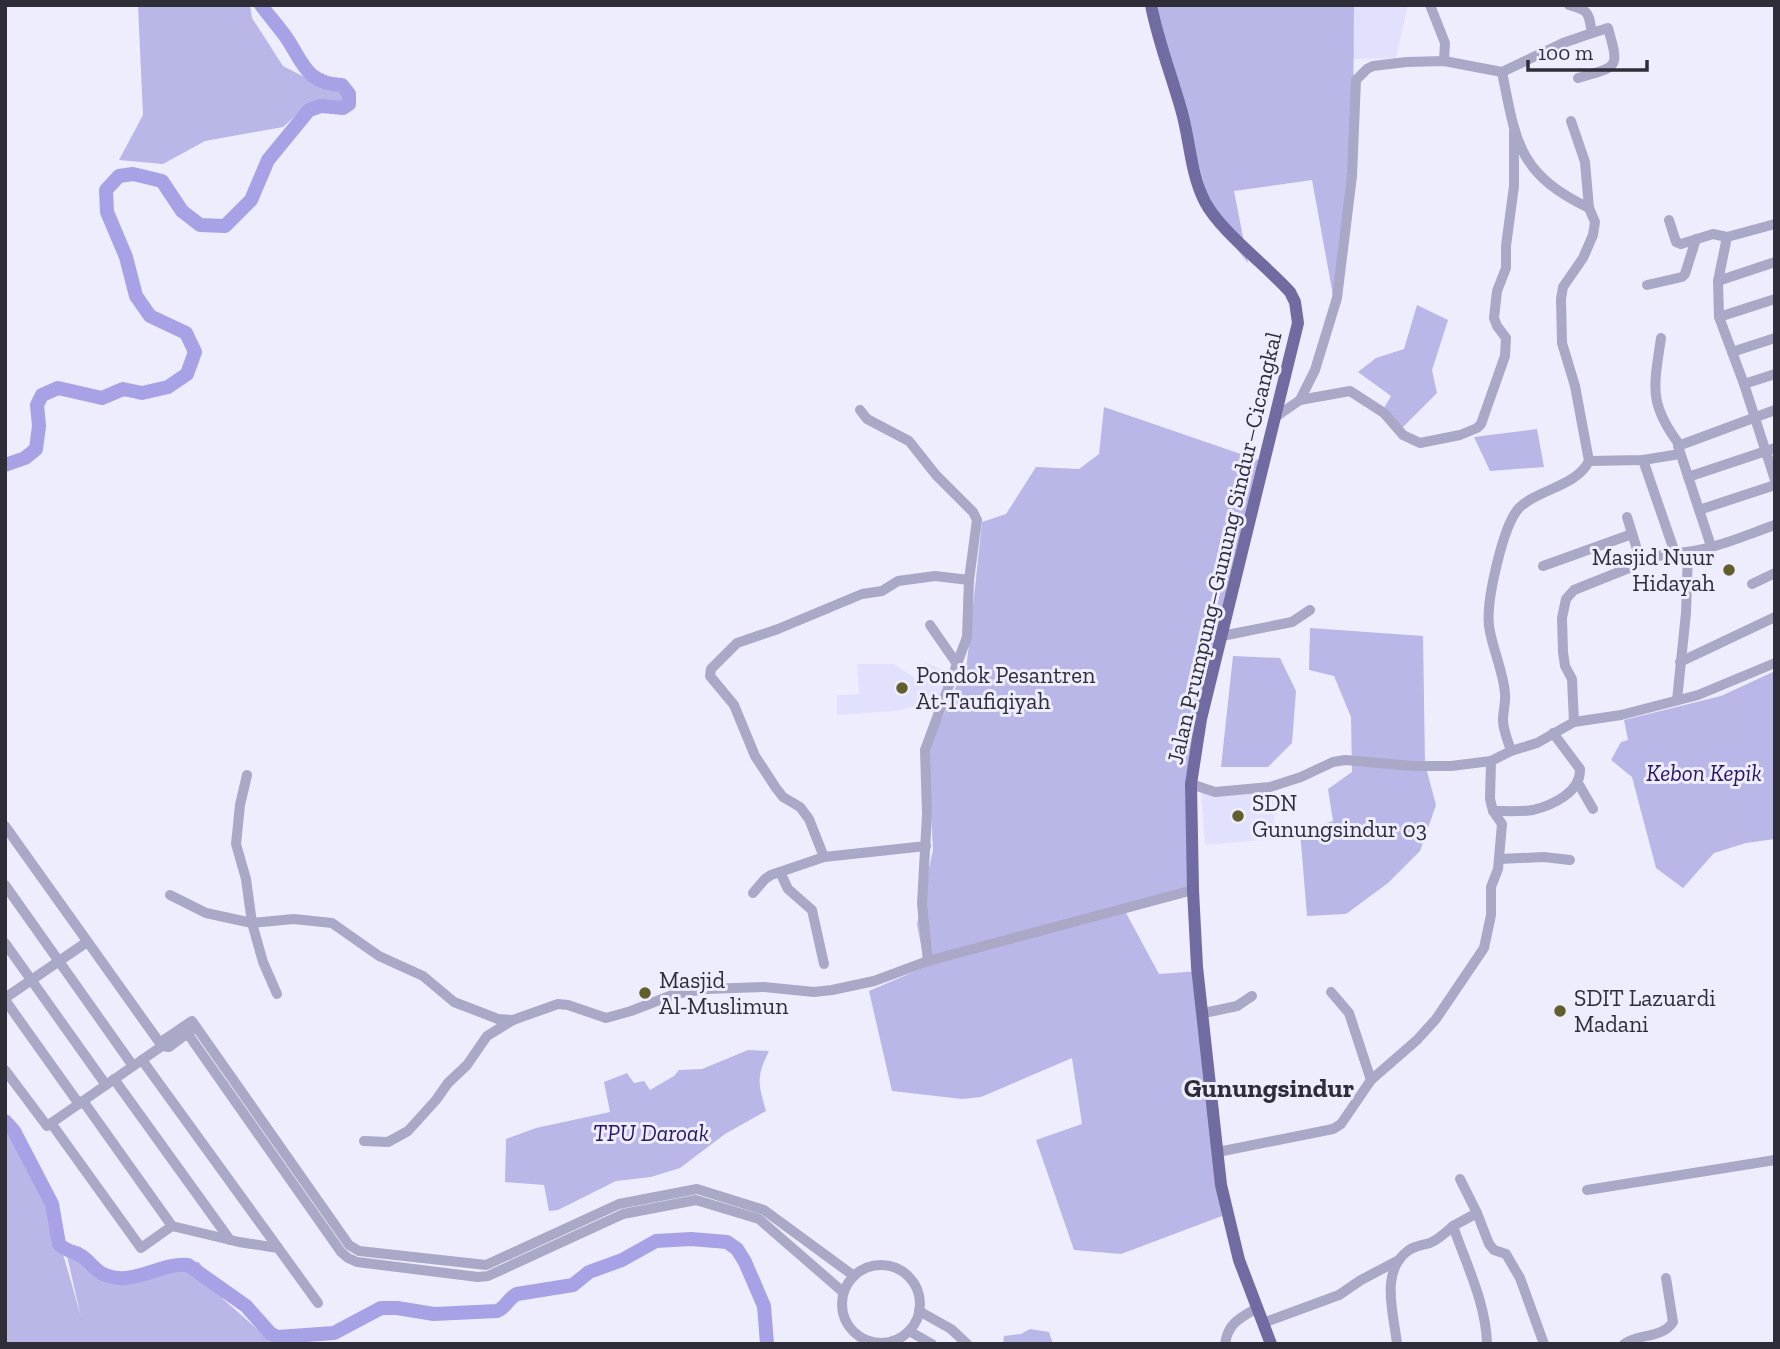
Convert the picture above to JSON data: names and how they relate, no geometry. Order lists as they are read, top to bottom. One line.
{"streets":{"main road":["Jalan Prumpung–Gunung Sindur–Cicangkal"]},"districts":["Gunungsindur"],"parks":["Kebon Kepik","TPU Daroak"],"places":["Masjid Nuur Hidayah","Pondok Pesantren At-Taufiqiyah","SDN Gunungsindur 03","Masjid Al-Muslimun","SDIT Lazuardi Madani"],"scale_bar":"100 m"}
